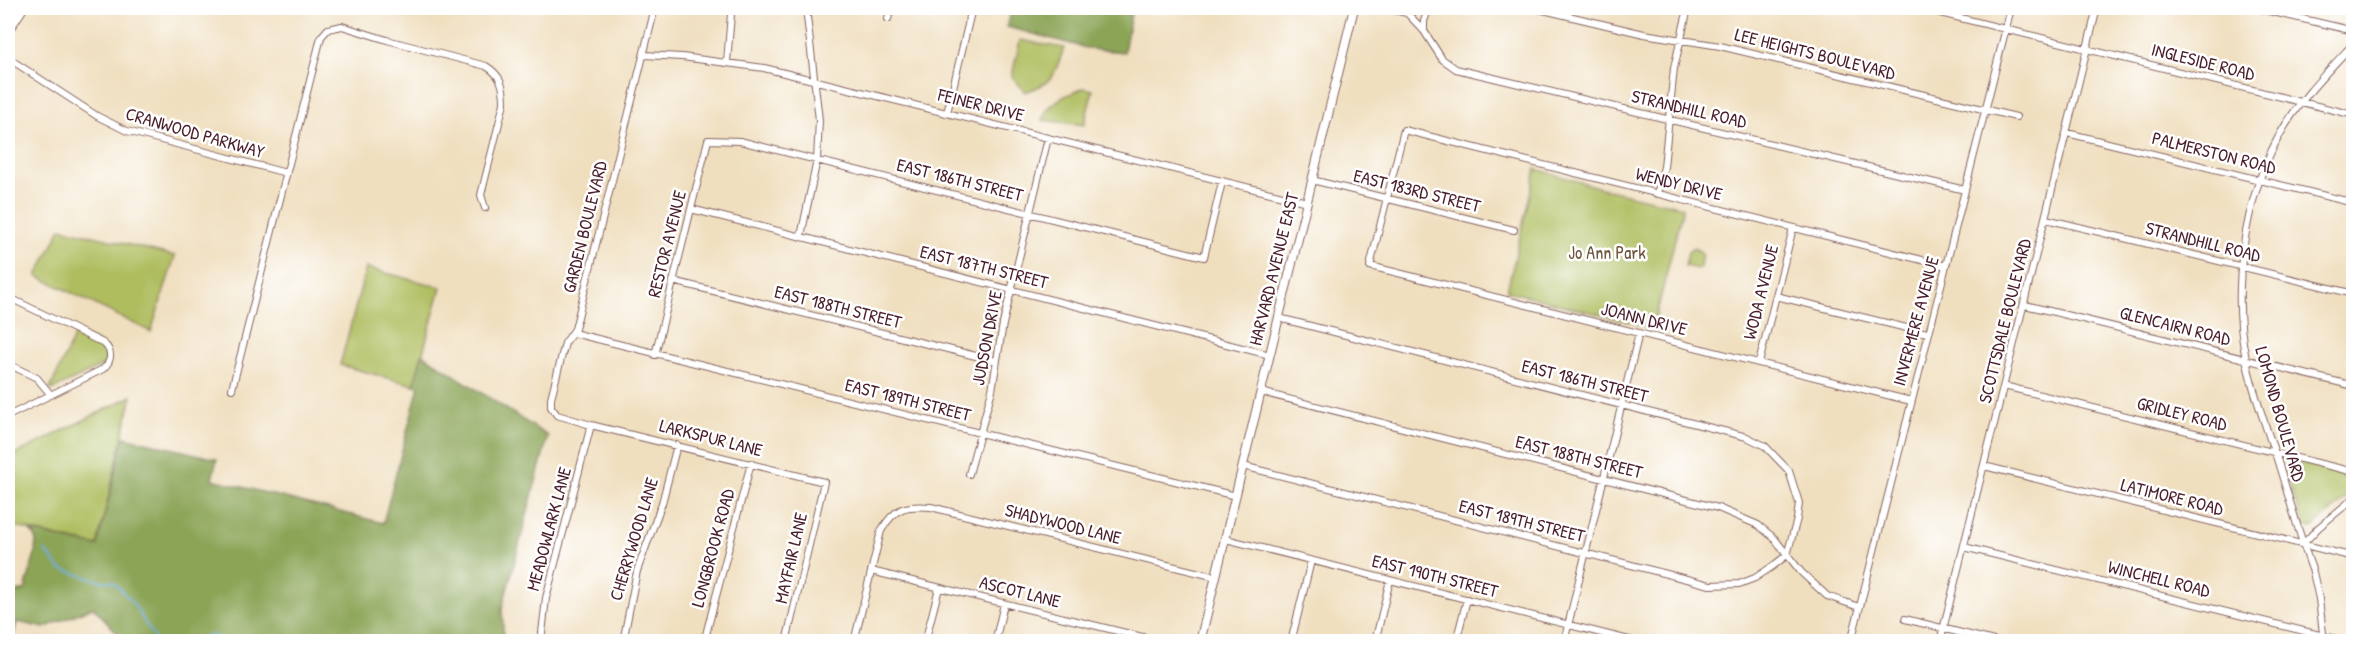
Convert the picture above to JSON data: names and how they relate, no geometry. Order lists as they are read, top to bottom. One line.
{"streets":{"main road":["HARVARD AVENUE EAST"],"street":["LEE HEIGHTS BOULEVARD","INGLESIDE ROAD","FEINER DRIVE","STRANDHILL ROAD","CRANWOOD PARKWAY","PALMERSTON ROAD","EAST 186TH STREET","WENDY DRIVE","EAST 183RD STREET","GARDEN BOULEVARD","RESTOR AVENUE","EAST 187TH STREET","WODA AVENUE","EAST 188TH STREET","JOANN DRIVE","INVERMERE AVENUE","SCOTTSDALE BOULEVARD","GLENCAIRN ROAD","JUDSON DRIVE","EAST 189TH STREET","GRIDLEY ROAD","LOMOND BOULEVARD","LARKSPUR LANE","LATIMORE ROAD","SHADYWOOD LANE","MEADOWLARK LANE","CHERRYWOOD LANE","LONGBROOK ROAD","MAYFAIR LANE","EAST 190TH STREET","WINCHELL ROAD","ASCOT LANE"]},"crossings":[["LEE HEIGHTS BOULEVARD","INVERMERE AVENUE"],["INGLESIDE ROAD","INVERMERE AVENUE"],["INGLESIDE ROAD","SCOTTSDALE BOULEVARD"],["INGLESIDE ROAD","LOMOND BOULEVARD"],["FEINER DRIVE","EAST 186TH STREET"],["FEINER DRIVE","GARDEN BOULEVARD"],["FEINER DRIVE","HARVARD AVENUE EAST"],["FEINER DRIVE","JUDSON DRIVE"],["STRANDHILL ROAD","INVERMERE AVENUE"],["STRANDHILL ROAD","SCOTTSDALE BOULEVARD"],["STRANDHILL ROAD","LOMOND BOULEVARD"],["PALMERSTON ROAD","SCOTTSDALE BOULEVARD"],["PALMERSTON ROAD","LOMOND BOULEVARD"],["EAST 186TH STREET","RESTOR AVENUE"],["EAST 186TH STREET","HARVARD AVENUE EAST"],["EAST 186TH STREET","EAST 188TH STREET"],["EAST 186TH STREET","JUDSON DRIVE"],["EAST 186TH STREET","EAST 189TH STREET"],["WENDY DRIVE","EAST 183RD STREET"],["WENDY DRIVE","WODA AVENUE"],["WENDY DRIVE","JOANN DRIVE"],["WENDY DRIVE","INVERMERE AVENUE"],["EAST 183RD STREET","HARVARD AVENUE EAST"],["EAST 183RD STREET","JOANN DRIVE"],["GARDEN BOULEVARD","EAST 189TH STREET"],["GARDEN BOULEVARD","LARKSPUR LANE"],["GARDEN BOULEVARD","MEADOWLARK LANE"],["RESTOR AVENUE","EAST 187TH STREET"],["RESTOR AVENUE","EAST 188TH STREET"],["RESTOR AVENUE","EAST 189TH STREET"],["EAST 187TH STREET","HARVARD AVENUE EAST"],["EAST 187TH STREET","JUDSON DRIVE"],["HARVARD AVENUE EAST","EAST 188TH STREET"],["HARVARD AVENUE EAST","EAST 189TH STREET"],["HARVARD AVENUE EAST","SHADYWOOD LANE"],["HARVARD AVENUE EAST","EAST 190TH STREET"],["WODA AVENUE","JOANN DRIVE"],["EAST 188TH STREET","INVERMERE AVENUE"],["EAST 188TH STREET","JUDSON DRIVE"],["EAST 188TH STREET","EAST 189TH STREET"],["JOANN DRIVE","INVERMERE AVENUE"],["SCOTTSDALE BOULEVARD","GLENCAIRN ROAD"],["SCOTTSDALE BOULEVARD","GRIDLEY ROAD"],["SCOTTSDALE BOULEVARD","LATIMORE ROAD"],["SCOTTSDALE BOULEVARD","WINCHELL ROAD"],["GLENCAIRN ROAD","LOMOND BOULEVARD"],["JUDSON DRIVE","EAST 189TH STREET"],["GRIDLEY ROAD","LOMOND BOULEVARD"],["LOMOND BOULEVARD","LATIMORE ROAD"],["LOMOND BOULEVARD","WINCHELL ROAD"],["LARKSPUR LANE","MEADOWLARK LANE"],["LARKSPUR LANE","CHERRYWOOD LANE"],["LARKSPUR LANE","LONGBROOK ROAD"],["LARKSPUR LANE","MAYFAIR LANE"],["SHADYWOOD LANE","ASCOT LANE"]],"parks":["Jo Ann Park"]}
